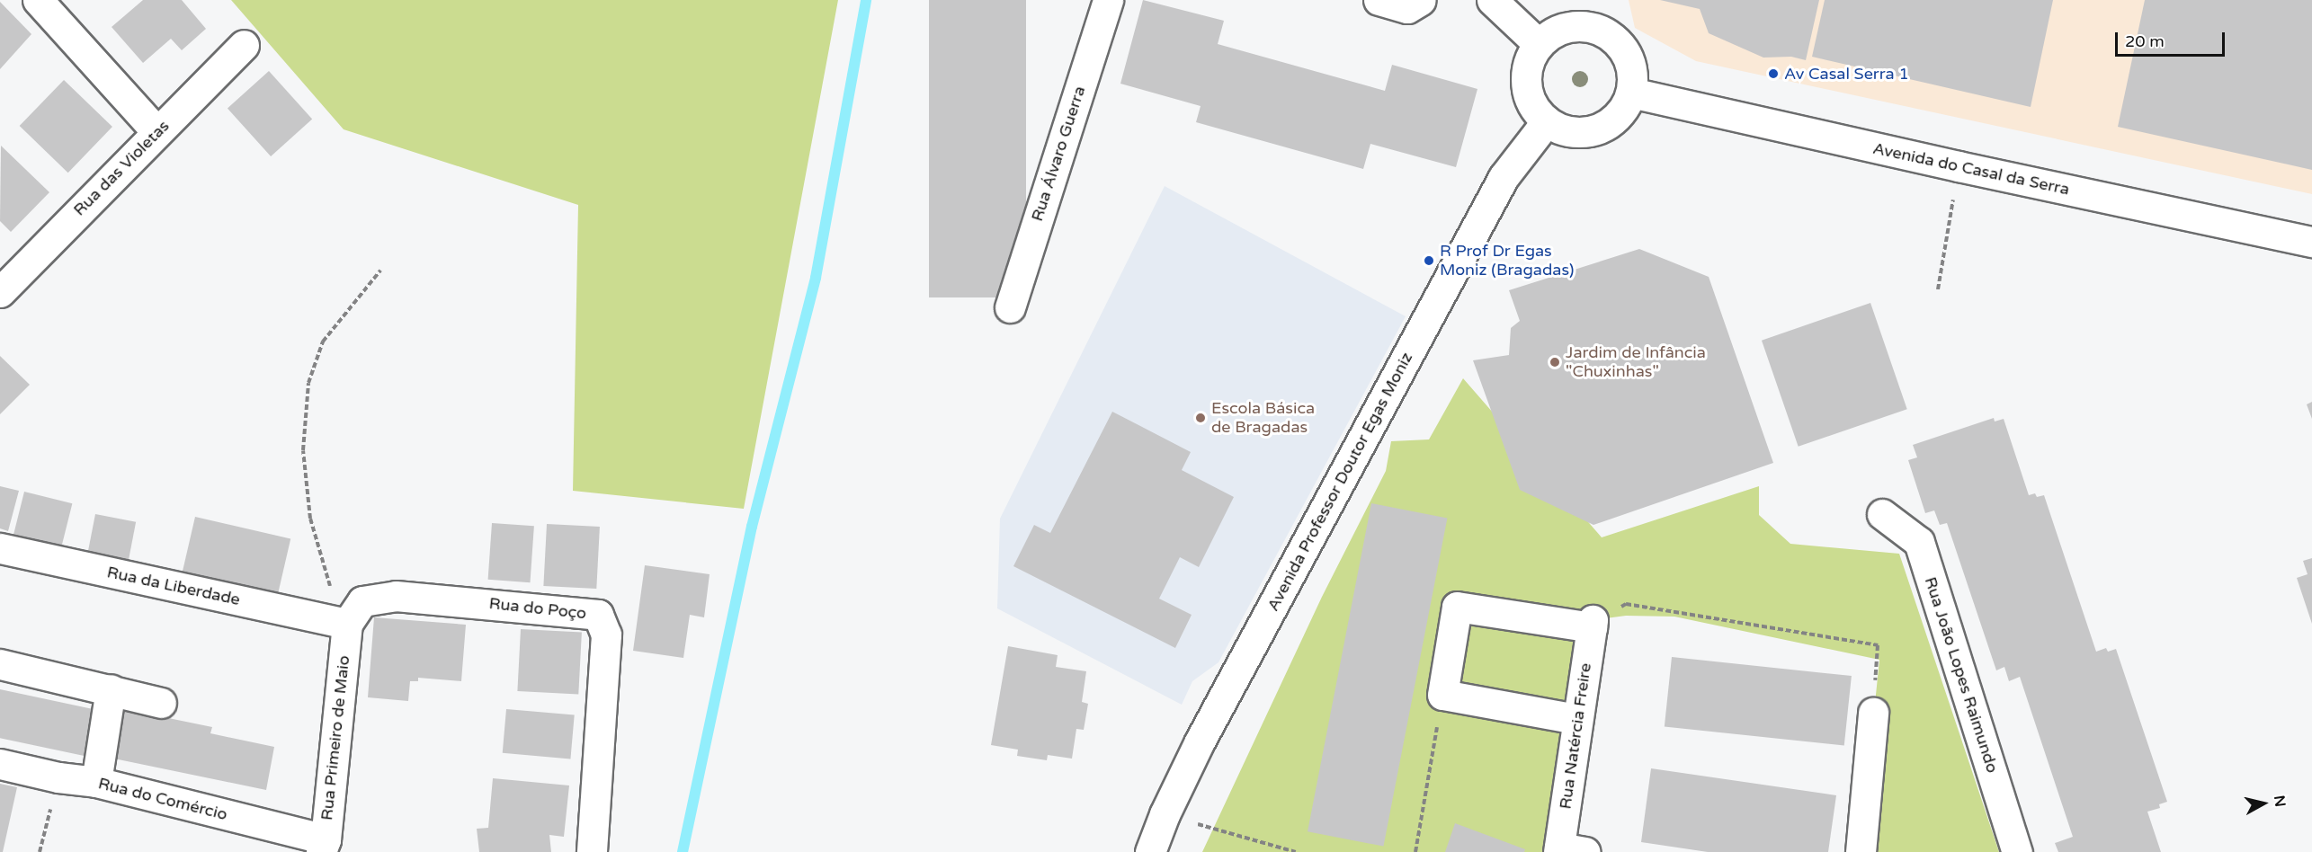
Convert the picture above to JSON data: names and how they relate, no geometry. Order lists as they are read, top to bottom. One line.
{"streets":{"street":["Rua Álvaro Guerra","Rua das Violetas","Avenida do Casal da Serra","Avenida Professor Doutor Egas Moniz","Rua da Liberdade","Rua do Poço","Rua João Lopes Raimundo","Rua Natércia Freire","Rua Primeiro de Maio","Rua do Comércio"]},"crossings":[["Avenida do Casal da Serra","Avenida Professor Doutor Egas Moniz"],["Rua da Liberdade","Rua do Poço"],["Rua da Liberdade","Rua Primeiro de Maio"],["Rua do Poço","Rua Primeiro de Maio"],["Rua Primeiro de Maio","Rua do Comércio"]],"places":["Av Casal Serra 1","R Prof Dr Egas Moniz (Bragadas)","Jardim de Infância \"Chuxinhas\"","Escola Básica de Bragadas"],"scale_bar":"20 m","north":"right"}
